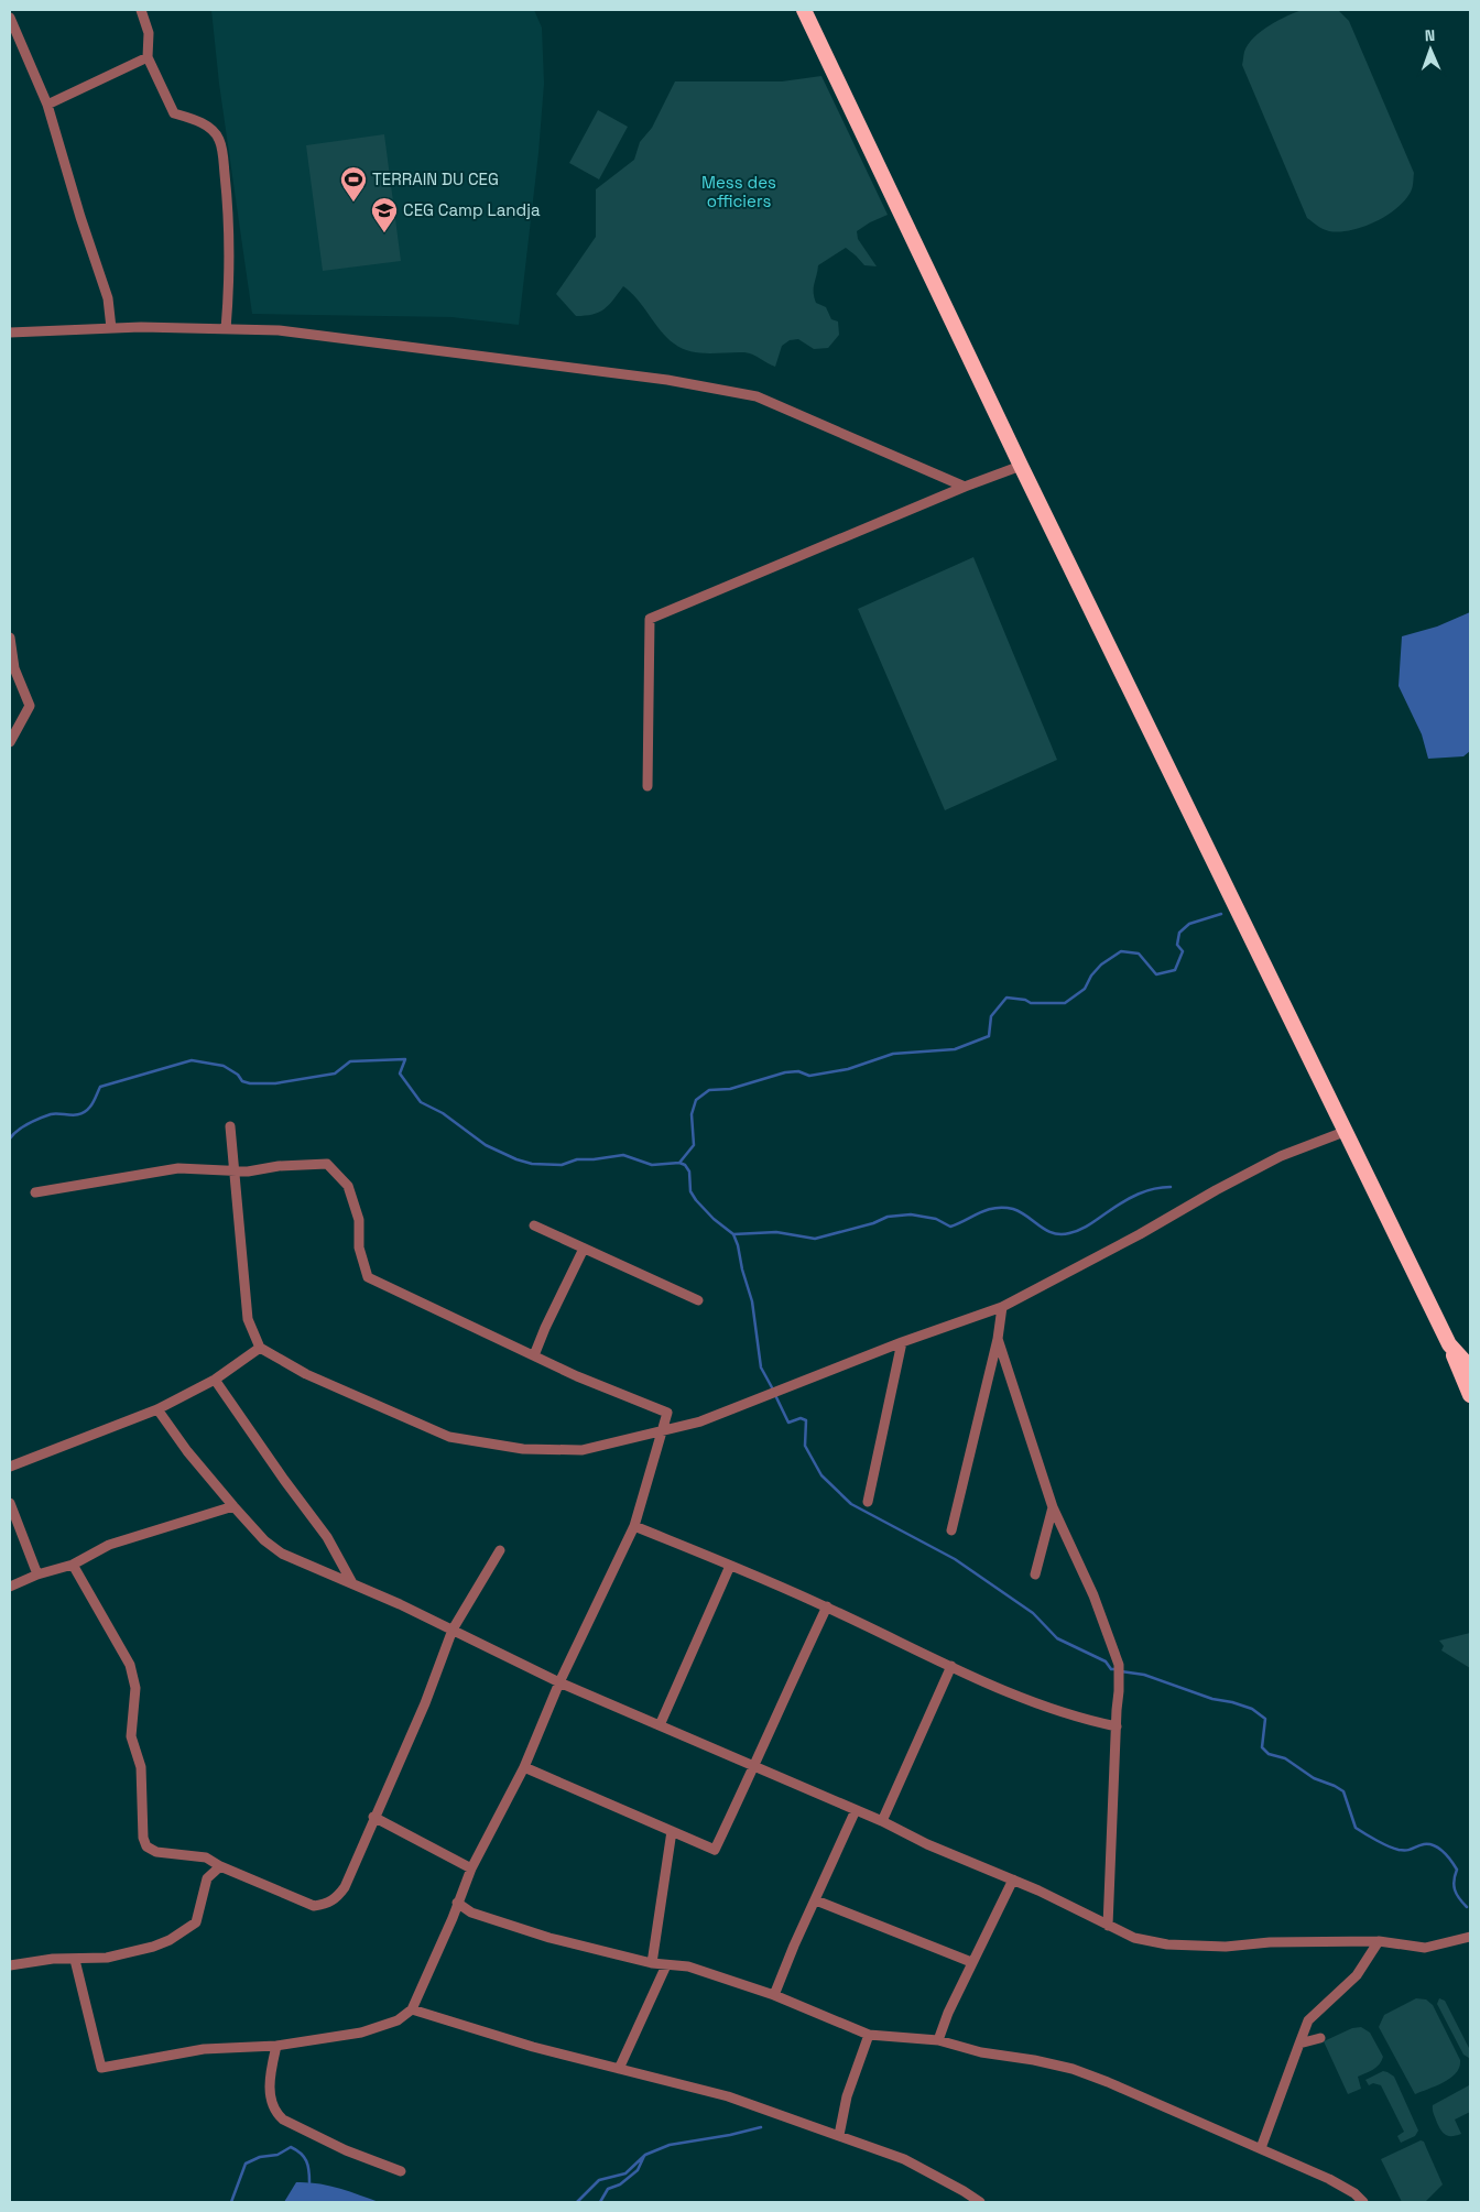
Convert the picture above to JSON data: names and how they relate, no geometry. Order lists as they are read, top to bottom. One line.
{"parks":["Mess des officiers"],"places":{"sports":["TERRAIN DU CEG"],"school or university":["CEG Camp Landja"]},"north":"top"}
